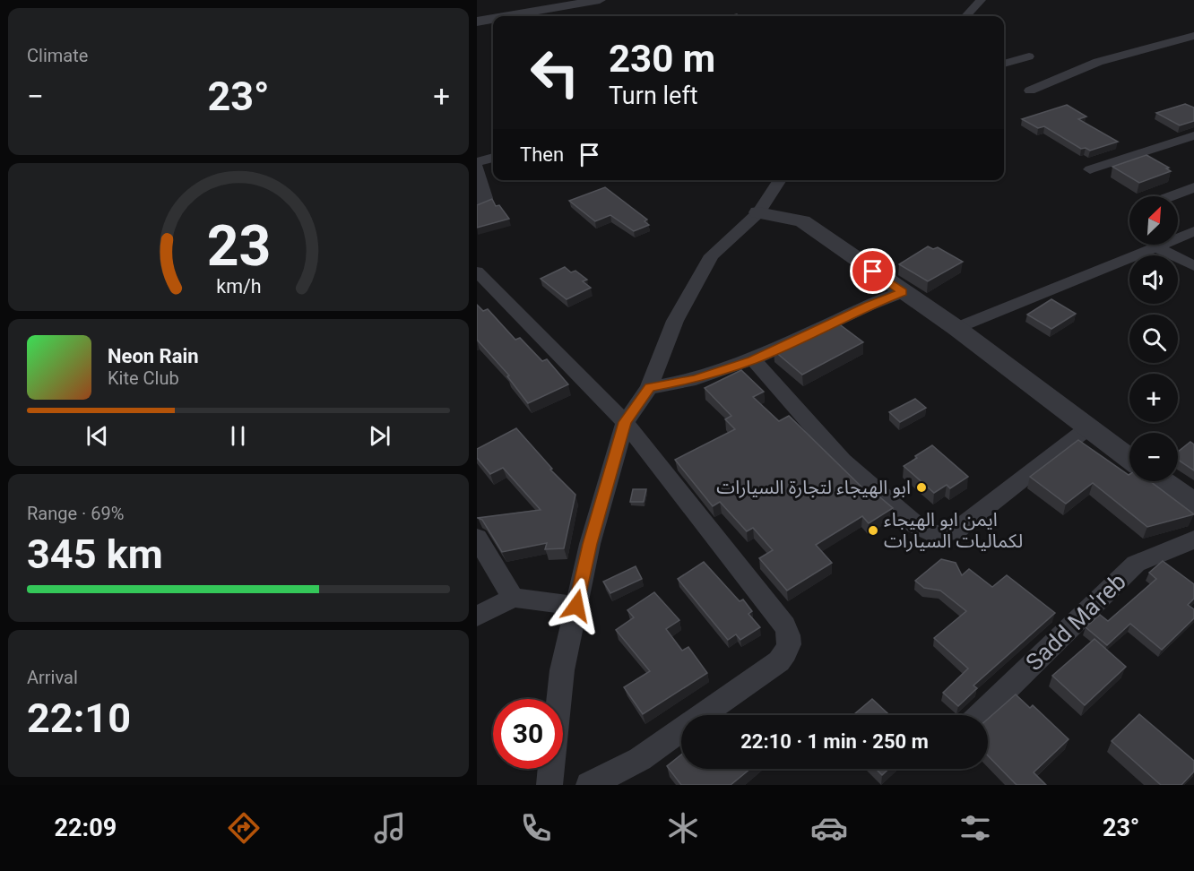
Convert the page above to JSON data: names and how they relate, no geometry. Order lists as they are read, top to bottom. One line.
{"streets":{"street":["Sadd Ma'reb"]},"places":["ابو الهيجاء لتجارة السيارات","ايمن ابو الهيجاء لكماليات السيارات"],"north":"top right","page":{"tile":["Climate",["Range · 69%","345 km"],["Arrival","22:10"]],"turn":["230 m","Turn left"],"heat":["−","23°","+"],"then":"Then","map_buttons":["+","−"],"song":["Neon Rain","Kite Club"],"limit":"30","trip":"22:10 · 1 min · 250 m","tabs":["22:09","23°"],"gauge":["23","km/h"]}}
